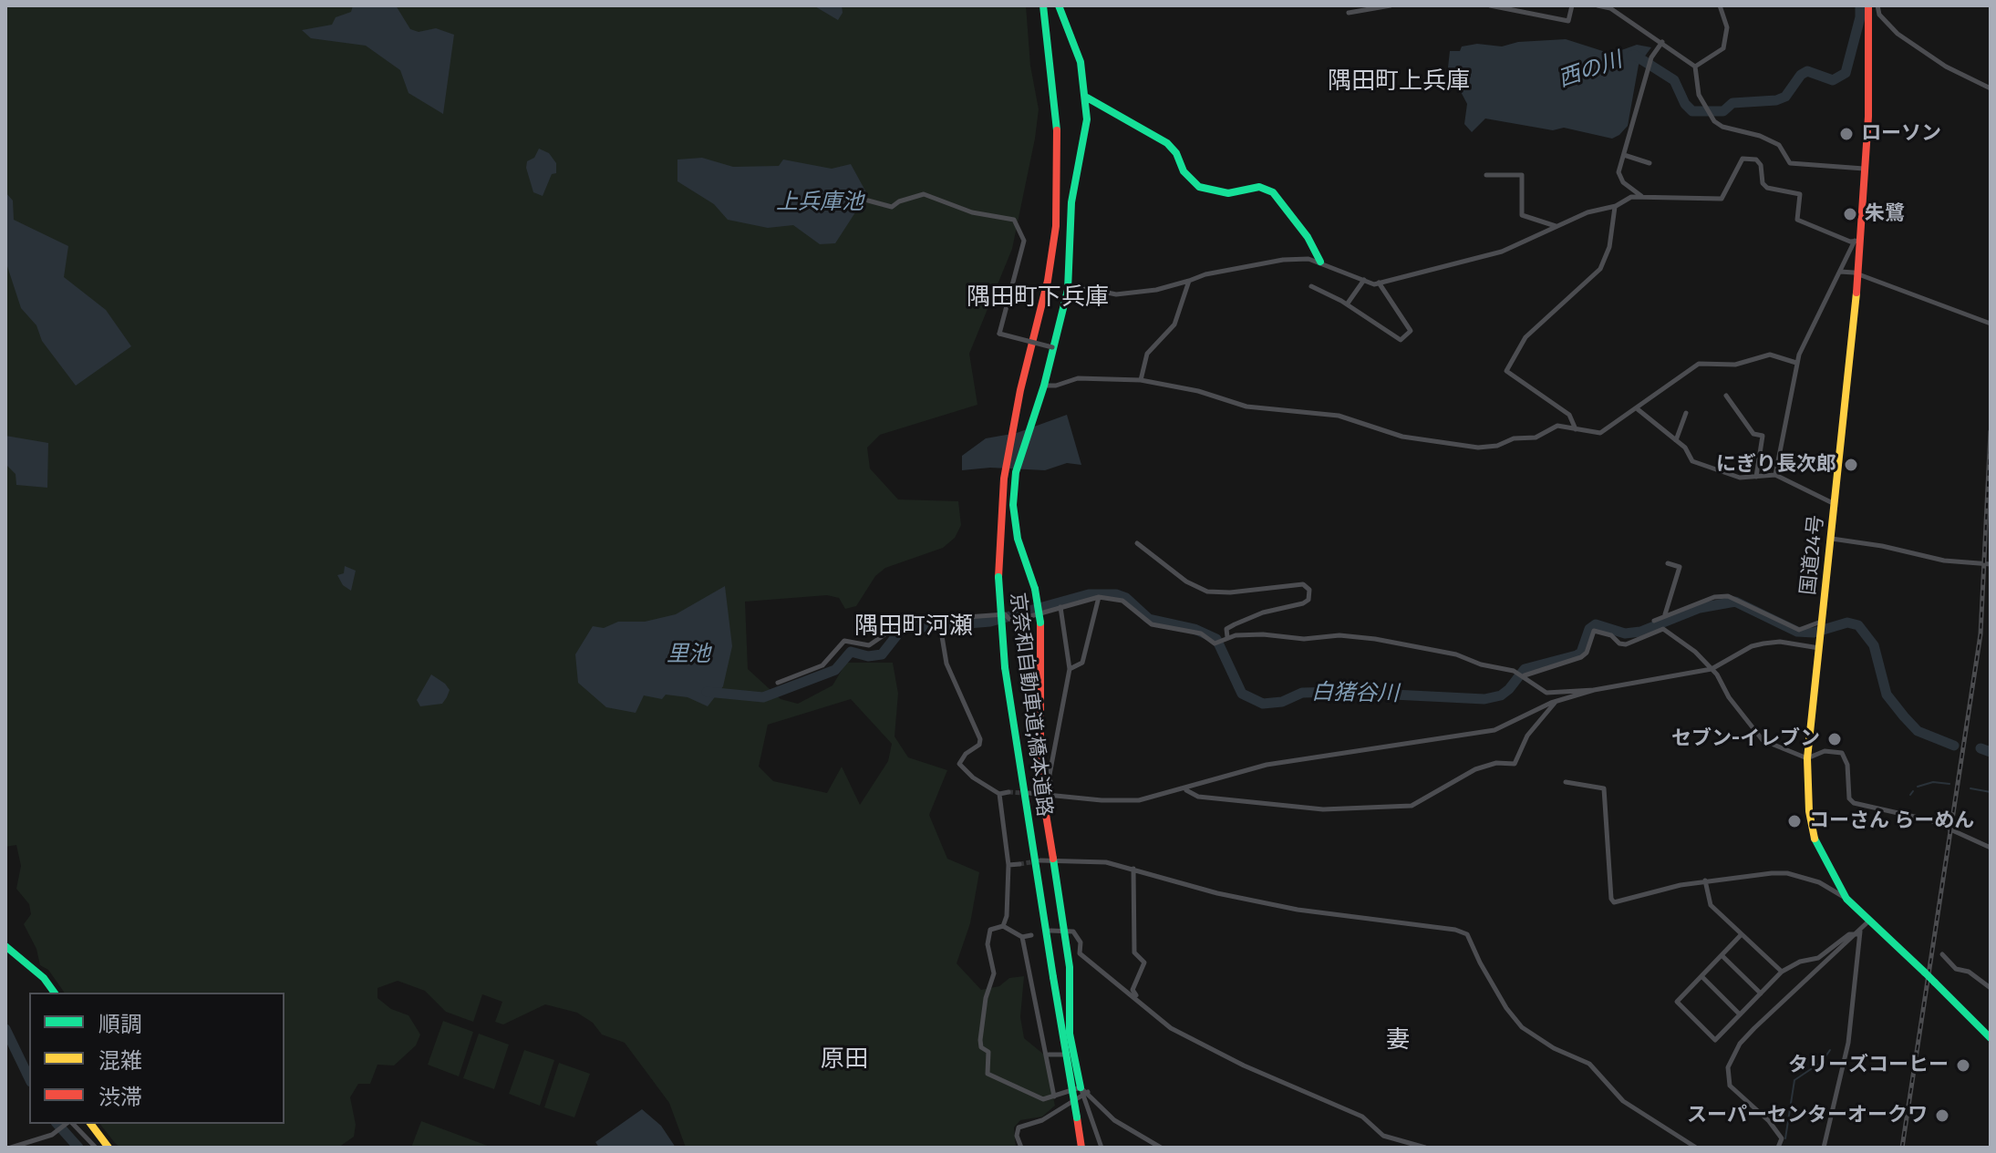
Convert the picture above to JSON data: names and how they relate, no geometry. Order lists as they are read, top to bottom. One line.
{"streets":{"main road":["国道24号","京奈和自動車道;橋本道路"]},"districts":["隅田町上兵庫","隅田町下兵庫","隅田町河瀬","妻","原田"],"water":["西の川","上兵庫池","里池","白猪谷川"],"places":["ローソン","朱鷺","にぎり長次郎","セブン-イレブン","コーさん らーめん","タリーズコーヒー","スーパーセンターオークワ"],"legend":["順調","混雑","渋滞"]}
